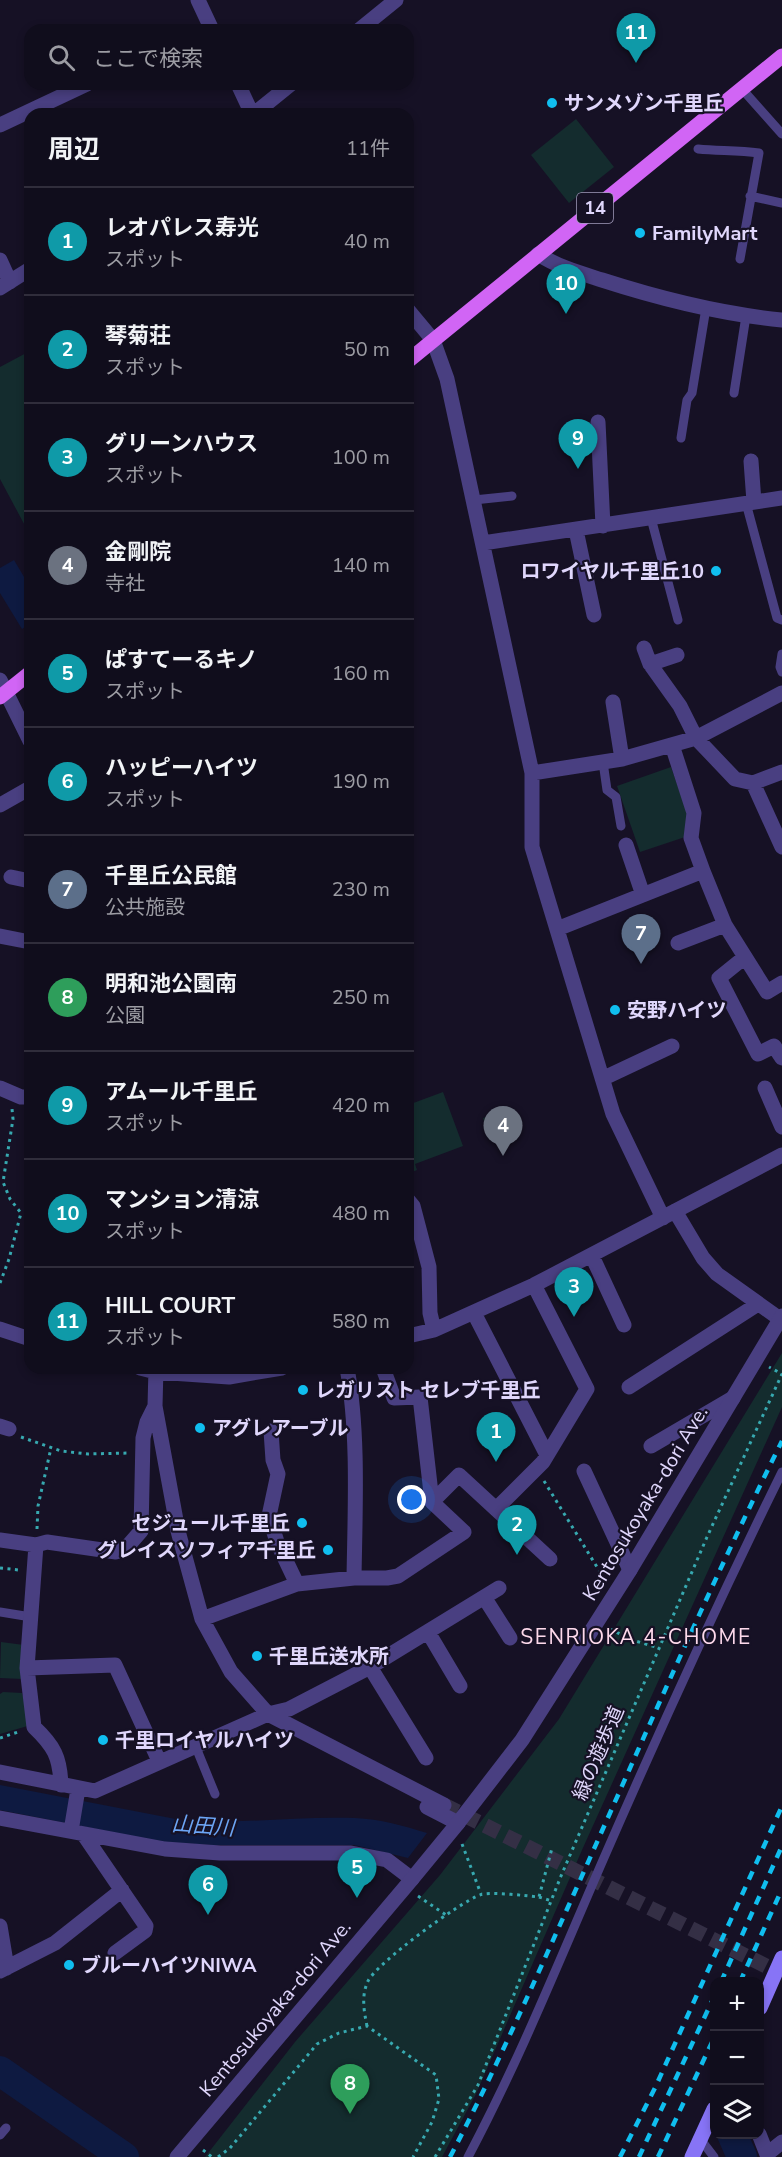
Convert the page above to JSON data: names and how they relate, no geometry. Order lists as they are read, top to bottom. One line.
{"streets":{"main road":["14"],"street":["Kentosukoyaka-dori Ave."],"path":["緑の遊歩道"]},"districts":["SENRIOKA 4-CHOME"],"water":["山田川"],"places":["サンメゾン千里丘","FamilyMart","ロワイヤル千里丘10","安野ハイツ","レガリスト セレブ千里丘","アグレアーブル","セジュール千里丘","グレイスソフィア千里丘","千里丘送水所","千里ロイヤルハイツ","ブルーハイツNIWA"],"page":{"pins":["11","10","9","7","4","3","1","2","5","6","8"],"search":"ここで検索","heading":["周辺","11件"],"list":[{"mark":"1","name":"レオパレス寿光","note":"スポット","value":"40 m"},{"mark":"2","name":"琴菊荘","note":"スポット","value":"50 m"},{"mark":"3","name":"グリーンハウス","note":"スポット","value":"100 m"},{"mark":"4","name":"金剛院","note":"寺社","value":"140 m"},{"mark":"5","name":"ぱすてーるキノ","note":"スポット","value":"160 m"},{"mark":"6","name":"ハッピーハイツ","note":"スポット","value":"190 m"},{"mark":"7","name":"千里丘公民館","note":"公共施設","value":"230 m"},{"mark":"8","name":"明和池公園南","note":"公園","value":"250 m"},{"mark":"9","name":"アムール千里丘","note":"スポット","value":"420 m"},{"mark":"10","name":"マンション清涼","note":"スポット","value":"480 m"},{"mark":"11","name":"HILL COURT","note":"スポット","value":"580 m"}],"map_buttons":["+","−"]}}
